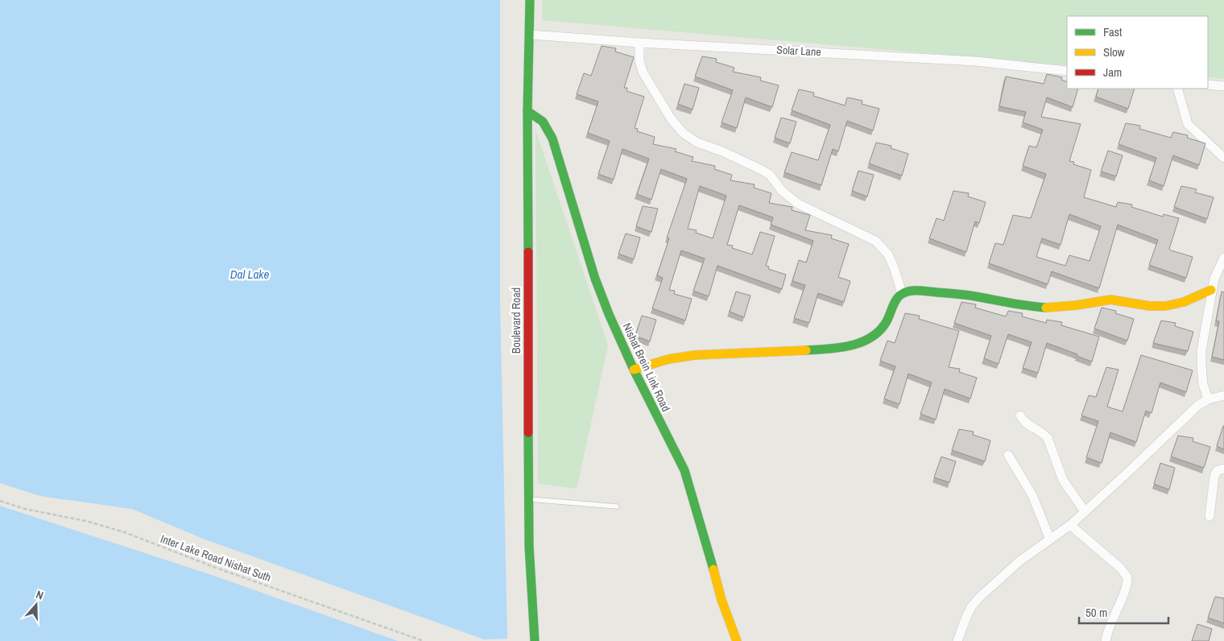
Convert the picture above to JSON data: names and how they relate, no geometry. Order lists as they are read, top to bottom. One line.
{"streets":{"street":["Solar Lane","Boulevard Road","Nishat Brein Link Road"],"path":["Inter Lake Road Nishat Suth"]},"crossings":[["Solar Lane","Boulevard Road"],["Boulevard Road","Nishat Brein Link Road"]],"water":["Dal Lake"],"legend":["Fast","Slow","Jam"],"scale_bar":"50 m","north":"top"}
